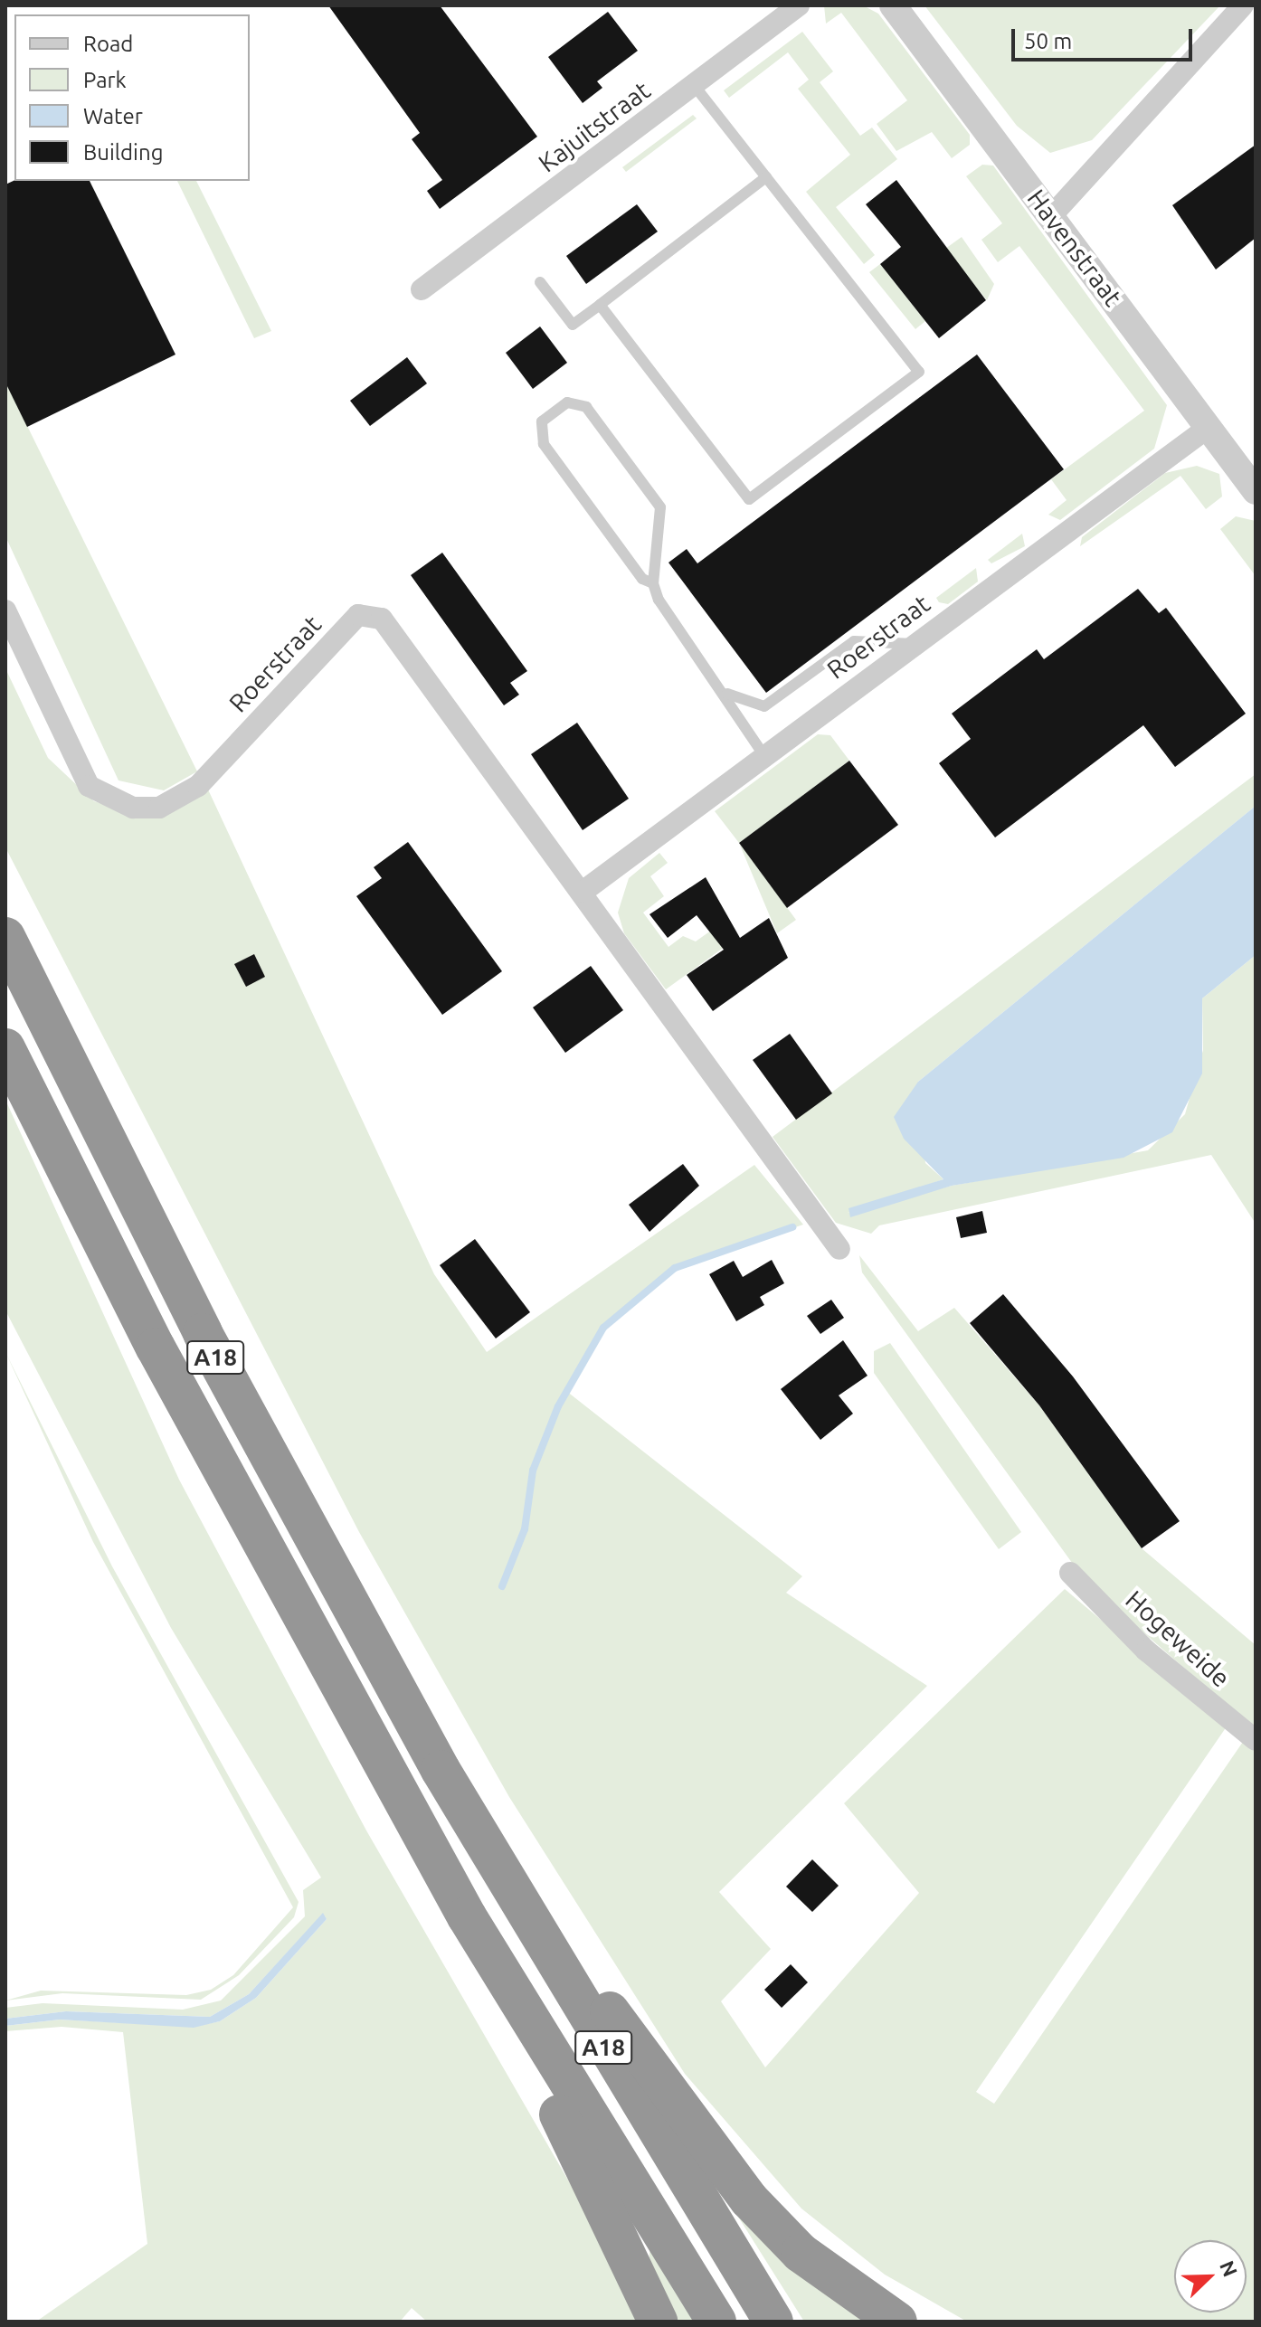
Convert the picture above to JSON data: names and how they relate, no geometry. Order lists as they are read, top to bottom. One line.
{"streets":{"highway":["A18"],"street":["Kajuitstraat","Havenstraat","Roerstraat","Hogeweide"]},"crossings":[["Havenstraat","Roerstraat"]],"legend":["Road","Park","Water","Building"],"scale_bar":"50 m","north":"top right"}
